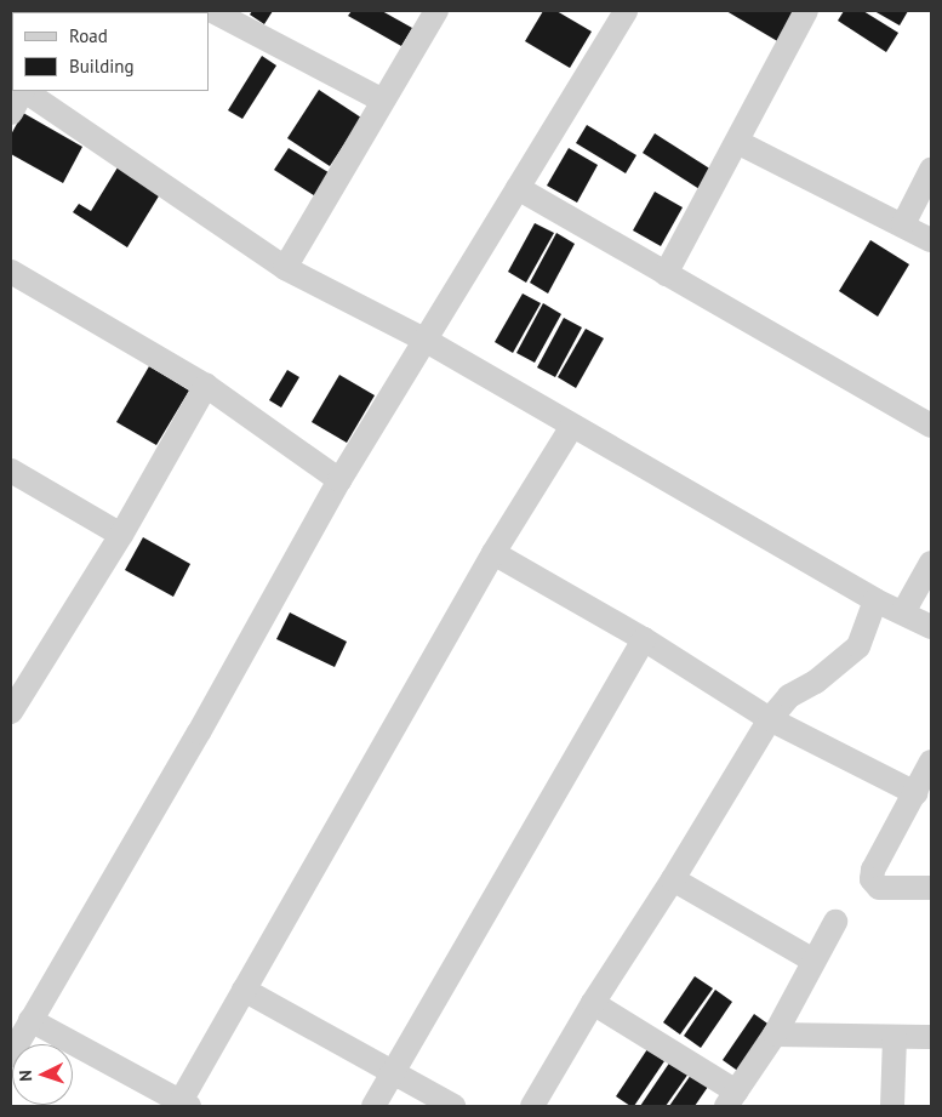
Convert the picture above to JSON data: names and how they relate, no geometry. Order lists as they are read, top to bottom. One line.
{"legend":["Road","Building"],"north":"left"}
